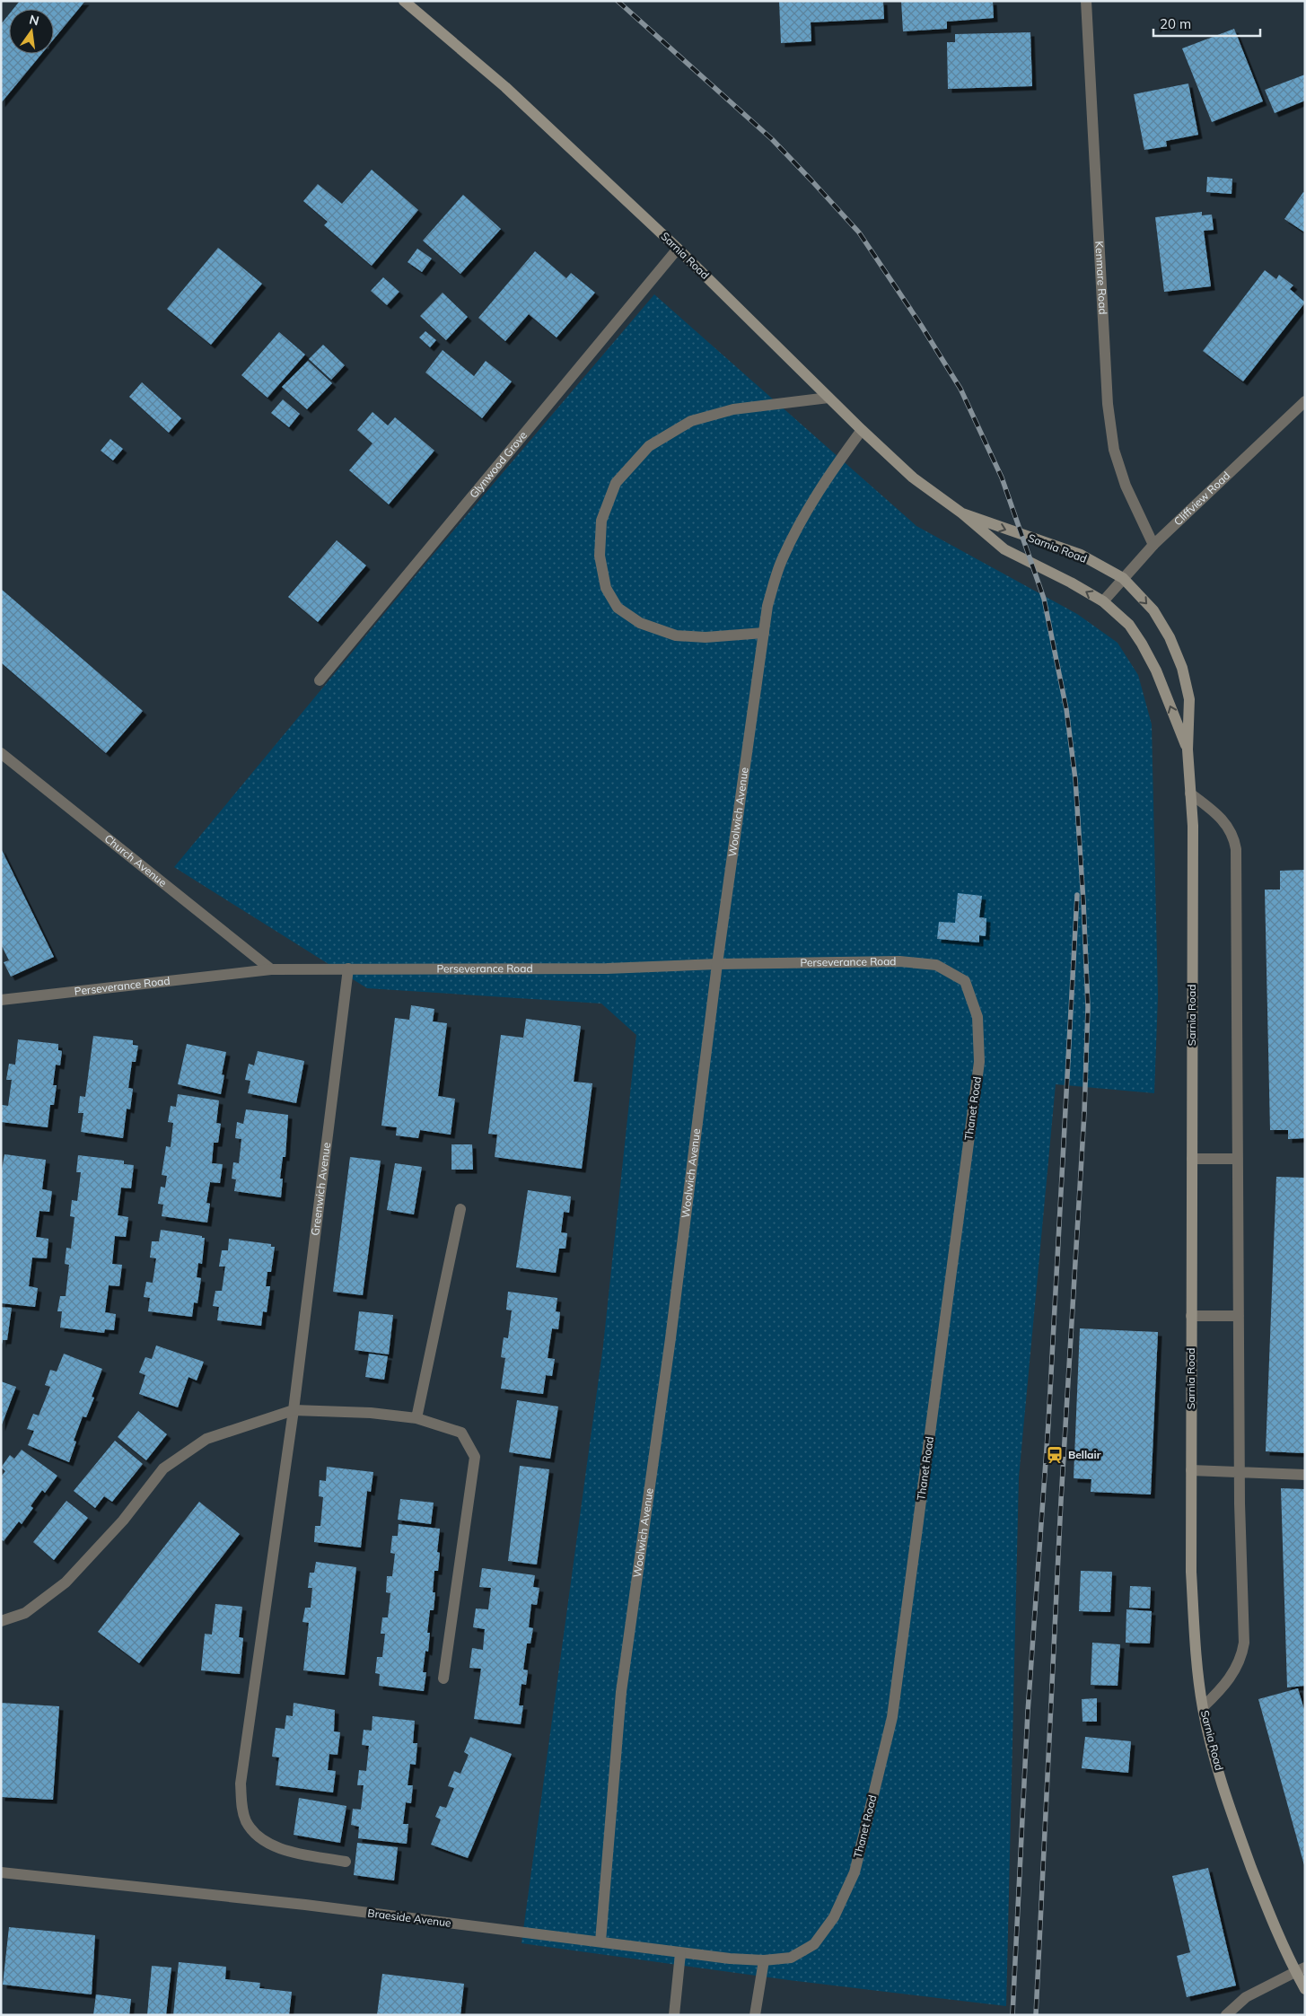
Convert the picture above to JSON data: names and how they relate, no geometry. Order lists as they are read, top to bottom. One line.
{"streets":{"main road":["Sarnia Road"],"street":["Kenmare Road","Glynwood Grove","Cliffview Road","Woolwich Avenue","Church Avenue","Perseverance Road","Thanet Road","Greenwich Avenue","Braeside Avenue"]},"crossings":[["Sarnia Road","Glynwood Grove"],["Sarnia Road","Cliffview Road"],["Sarnia Road","Woolwich Avenue"],["Kenmare Road","Cliffview Road"],["Woolwich Avenue","Perseverance Road"],["Woolwich Avenue","Braeside Avenue"],["Church Avenue","Perseverance Road"],["Perseverance Road","Thanet Road"],["Perseverance Road","Greenwich Avenue"],["Thanet Road","Braeside Avenue"]],"places":{"station":["Bellair"]},"scale_bar":"20 m","north":"top"}
